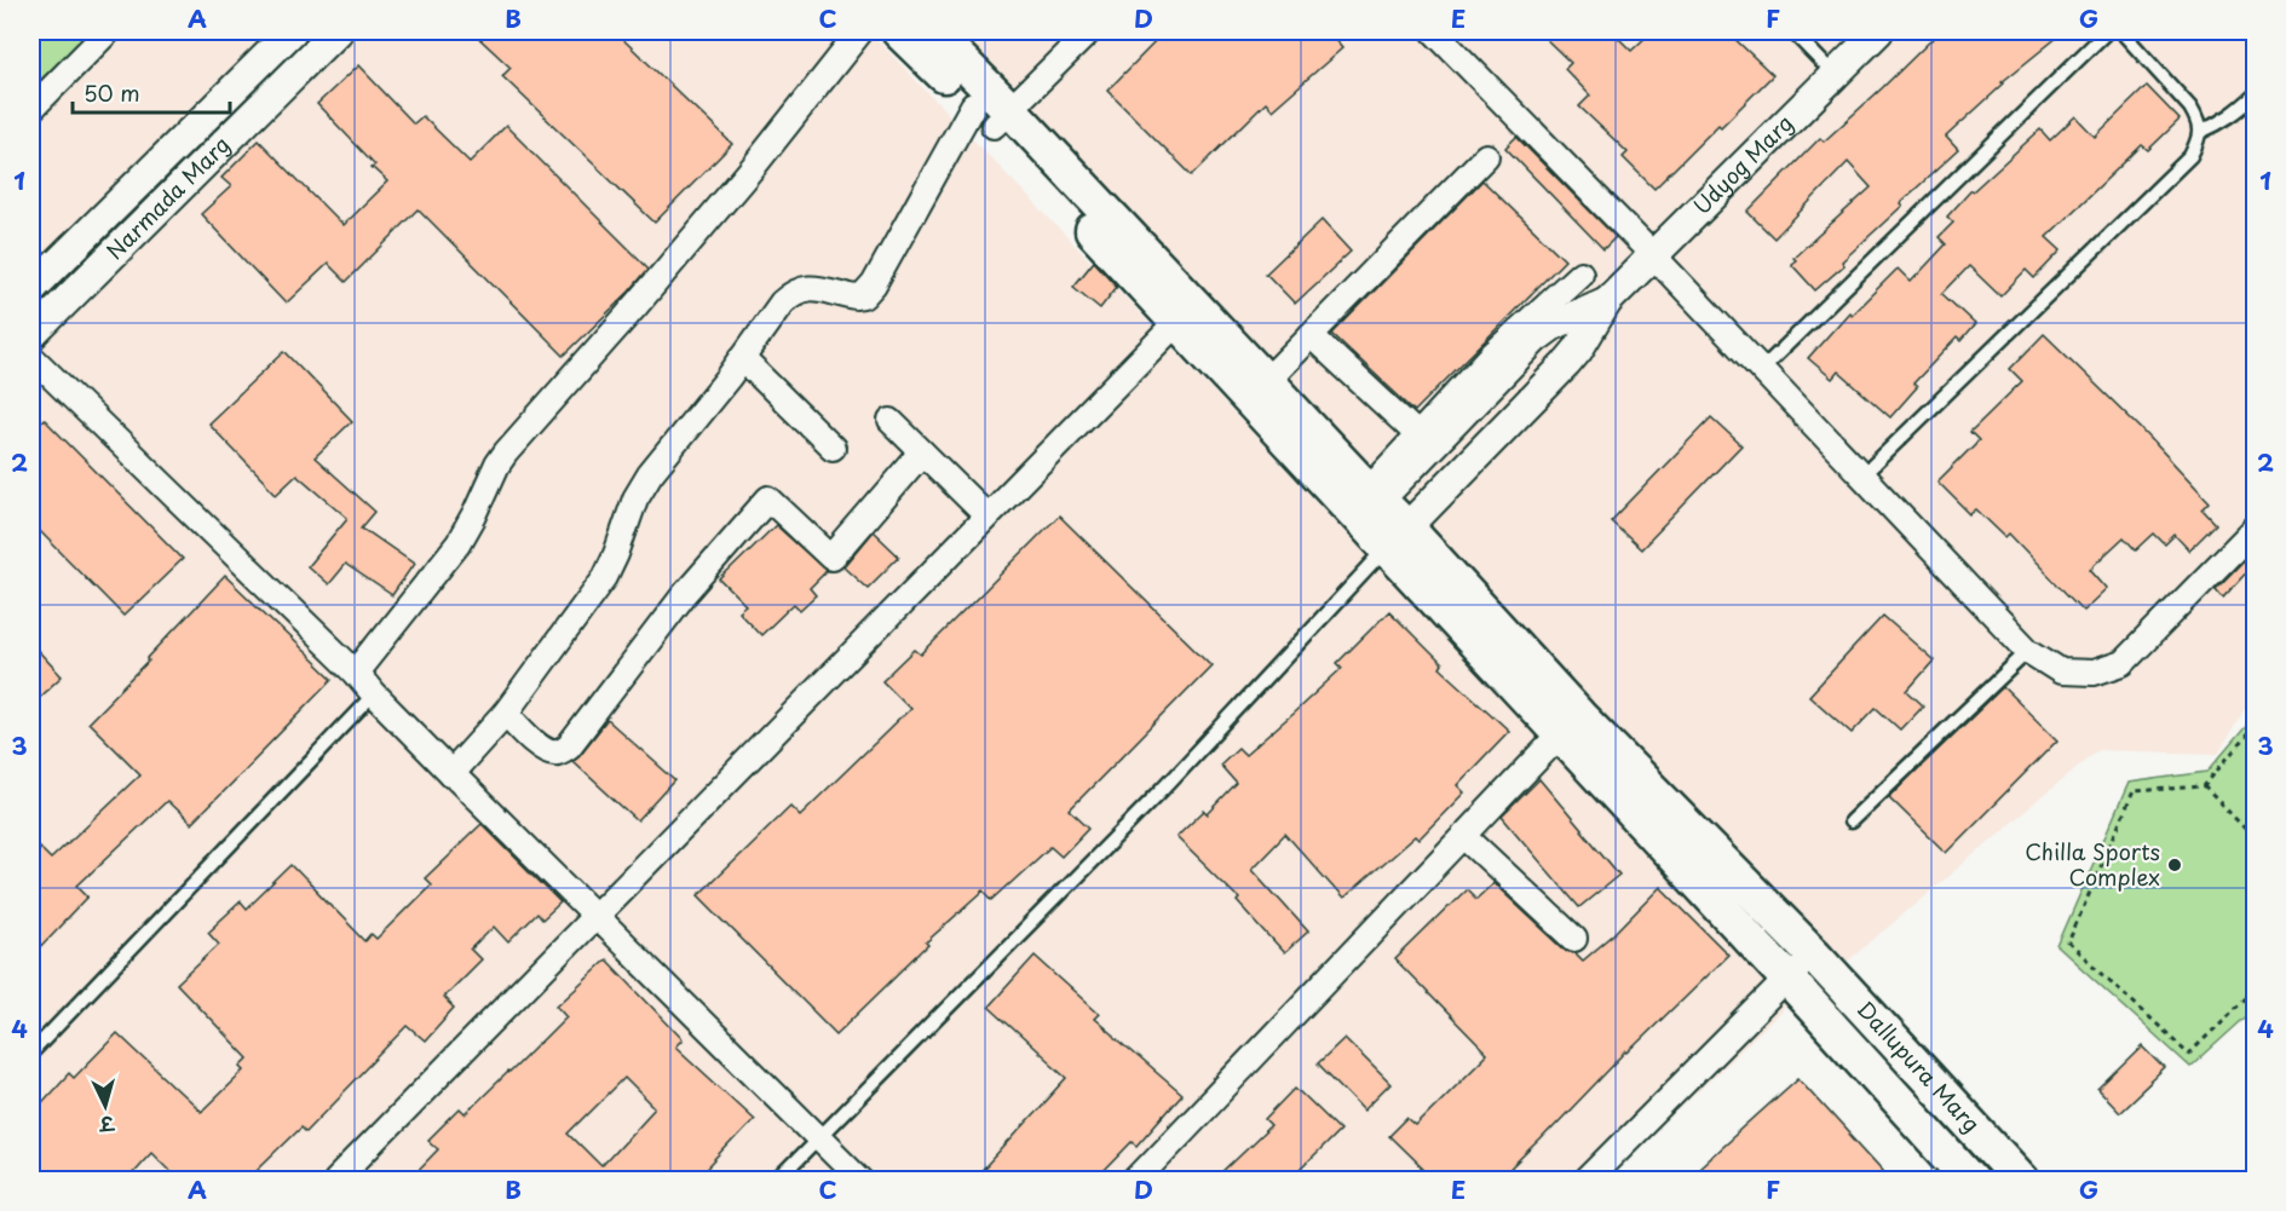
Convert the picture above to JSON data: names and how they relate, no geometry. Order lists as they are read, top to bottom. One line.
{"streets":{"main road":["Dallupura Marg"],"street":["Udyog Marg","Narmada Marg"]},"places":["Chilla Sports Complex"],"scale_bar":"50 m","north":"bottom","grid":{"columns":["A","B","C","D","E","F","G"],"rows":["1","2","3","4"]}}
